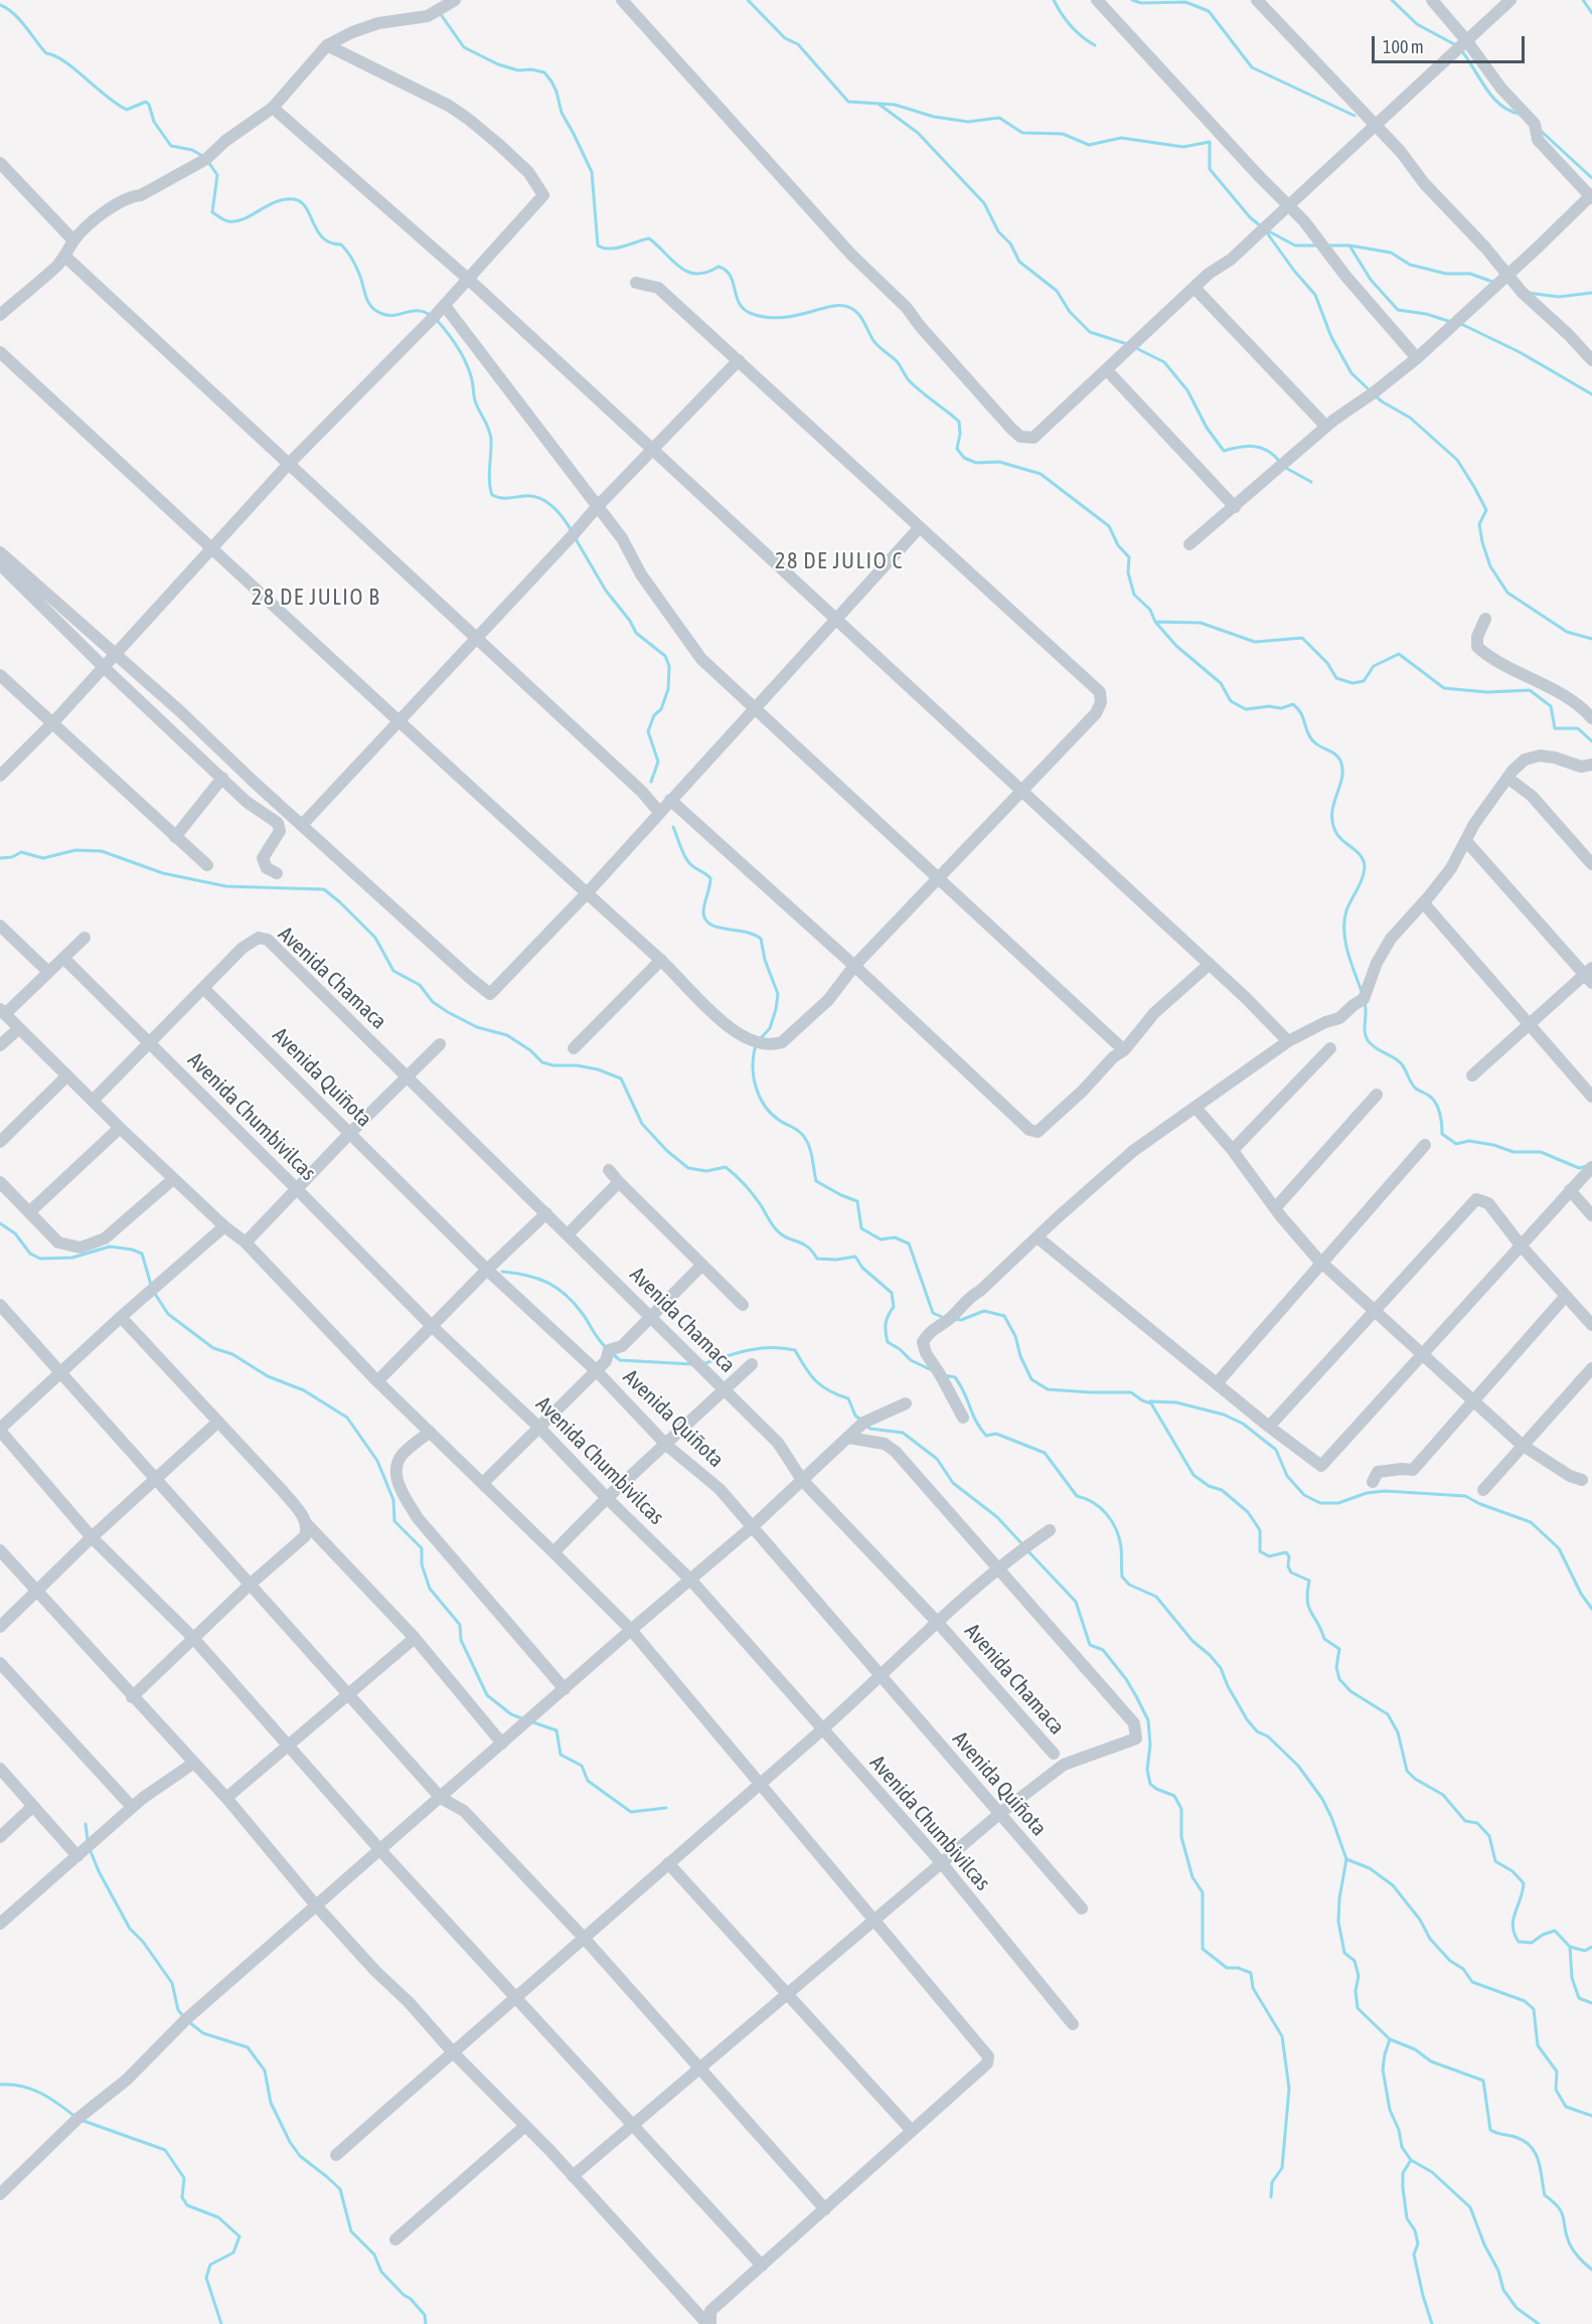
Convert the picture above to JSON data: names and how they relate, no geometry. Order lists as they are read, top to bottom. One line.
{"streets":{"street":["Avenida Chamaca","Avenida Quiñota","Avenida Chumbivilcas"]},"crossings":[["Avenida Chamaca","Avenida Quiñota"]],"districts":["28 DE JULIO C","28 DE JULIO B"],"scale_bar":"100 m"}
